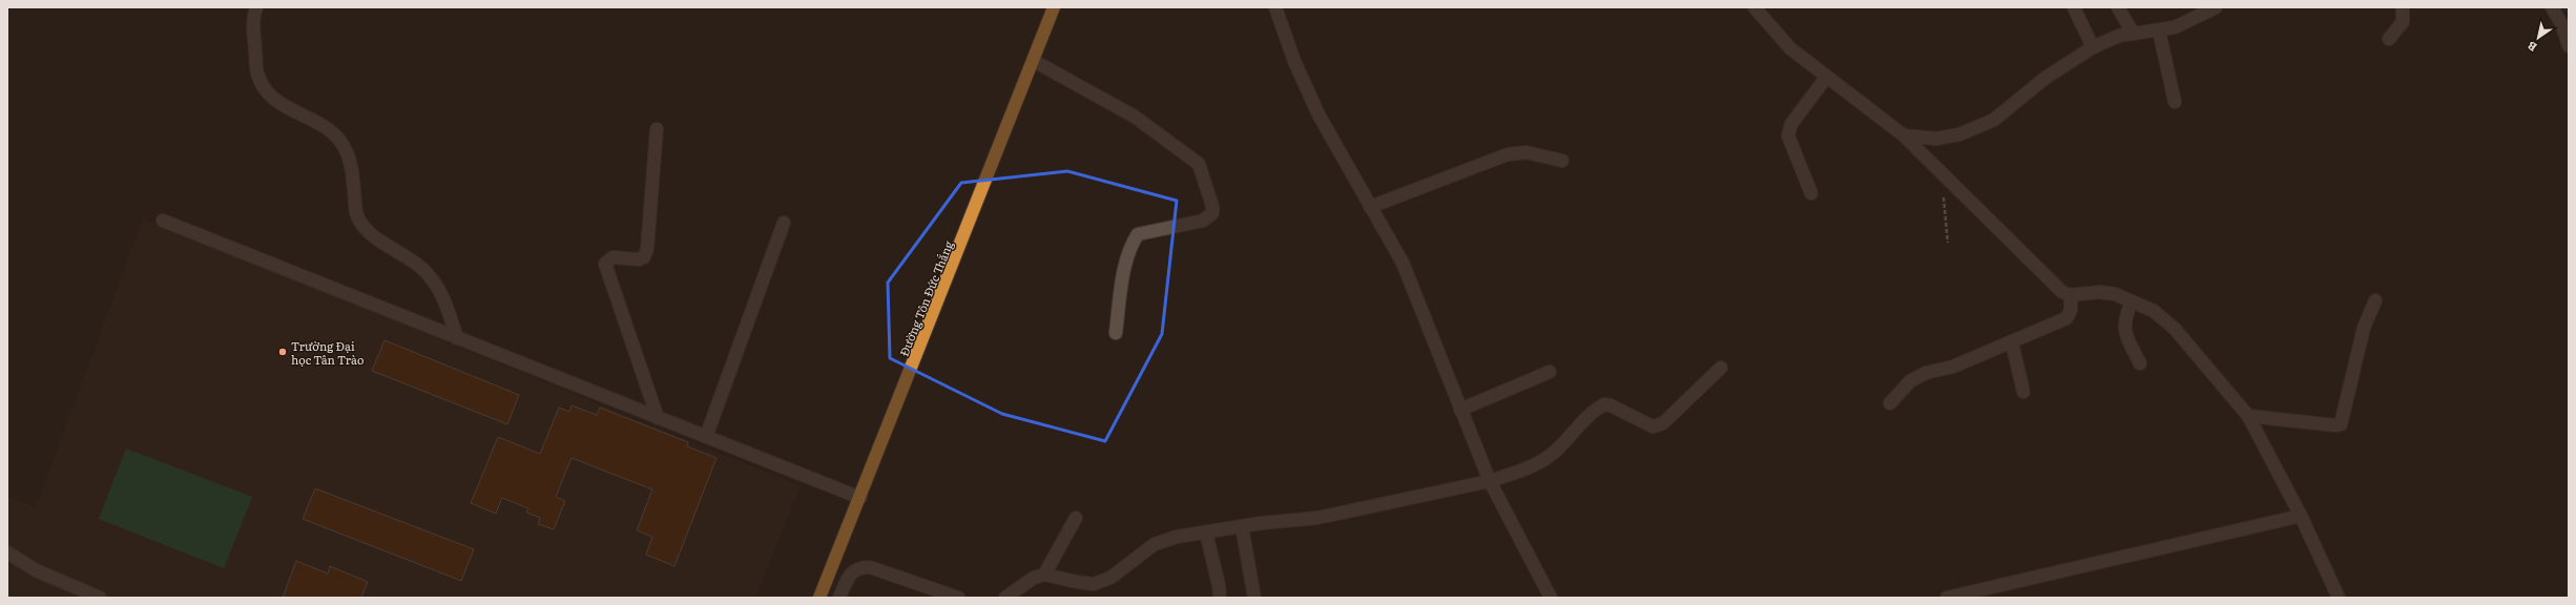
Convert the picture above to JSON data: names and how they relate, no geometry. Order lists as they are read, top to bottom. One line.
{"streets":{"highway":["Đường Tôn Đức Thắng"]},"places":["Trường Đại học Tân Trào"],"north":"bottom left"}
